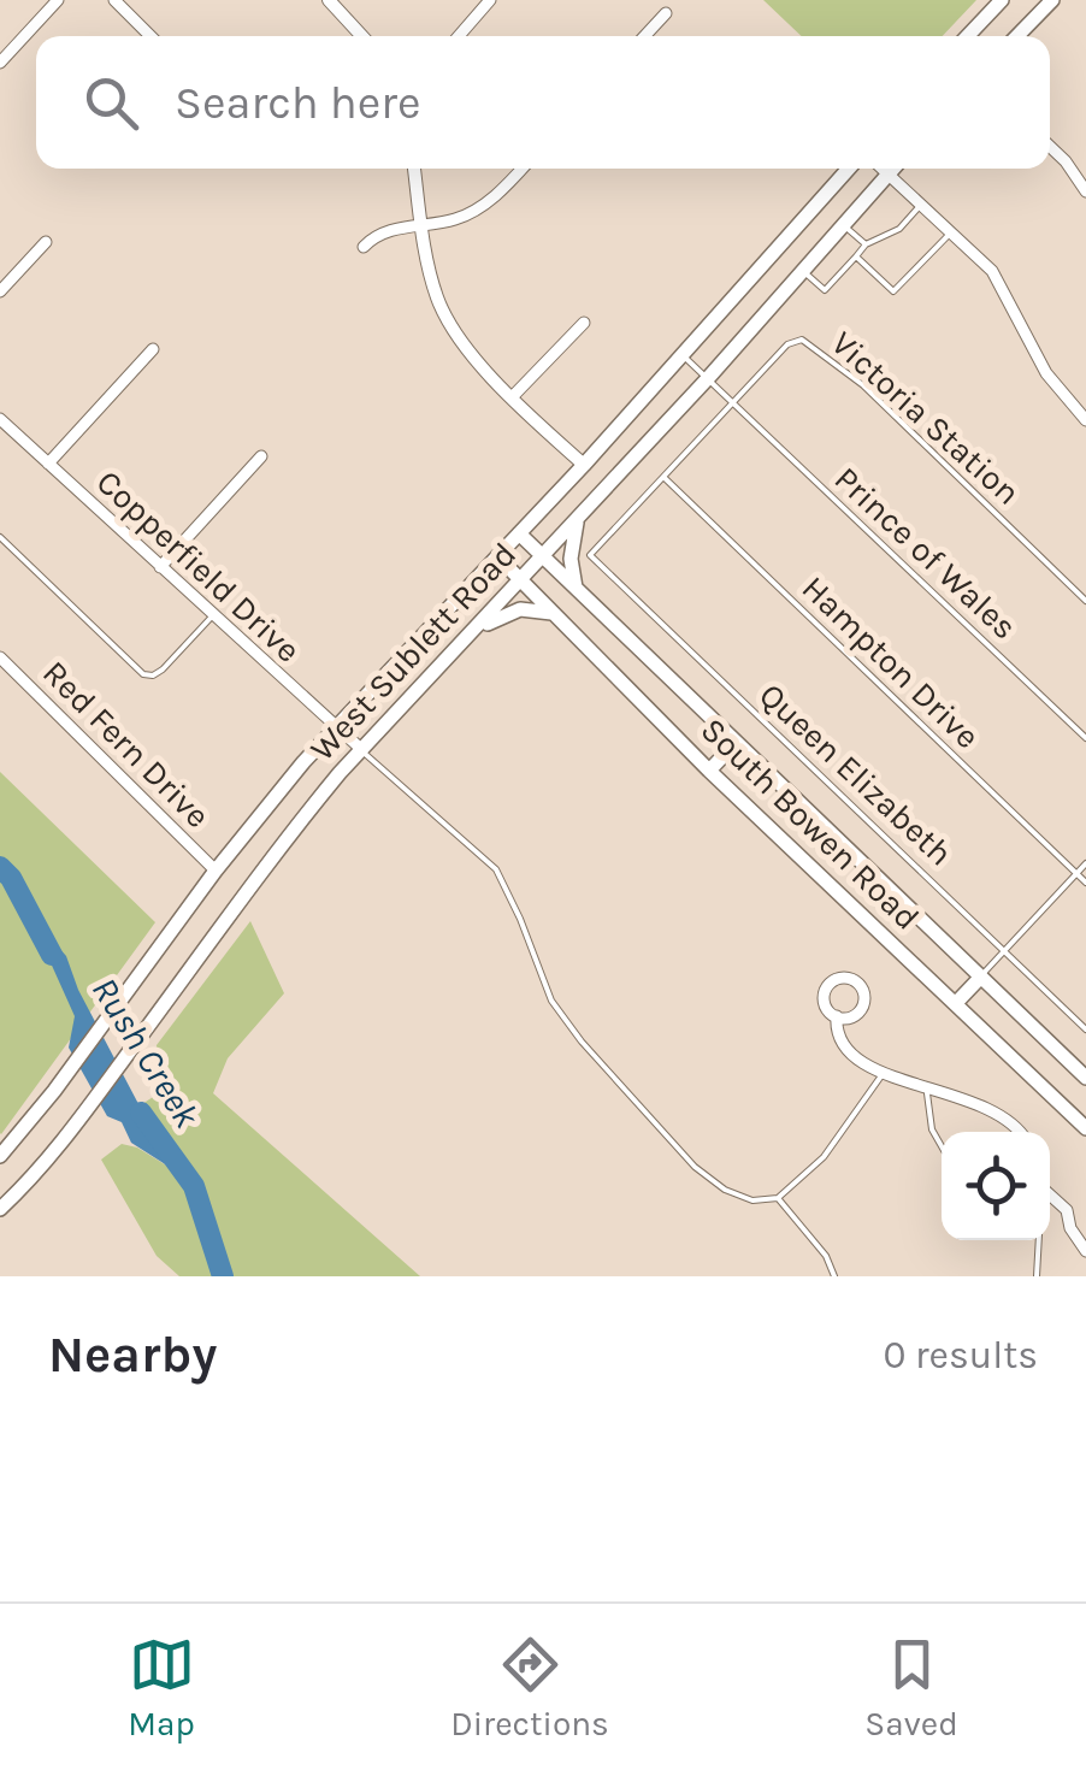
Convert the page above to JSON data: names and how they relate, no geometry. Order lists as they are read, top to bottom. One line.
{"streets":{"main road":["West Sublett Road","South Bowen Road"],"street":["Copperfield Drive","Red Fern Drive"],"lane":["Victoria Station","Prince of Wales","Hampton Drive","Queen Elizabeth"]},"crossings":[["Victoria Station","Prince of Wales"],["Victoria Station","Hampton Drive"],["Victoria Station","Queen Elizabeth"],["Prince of Wales","West Sublett Road"],["Copperfield Drive","West Sublett Road"],["West Sublett Road","Red Fern Drive"],["West Sublett Road","South Bowen Road"]],"water":["Rush Creek"],"page":{"search":"Search here","heading":["Nearby","0 results"],"nav":["Map","Directions","Saved"]}}
